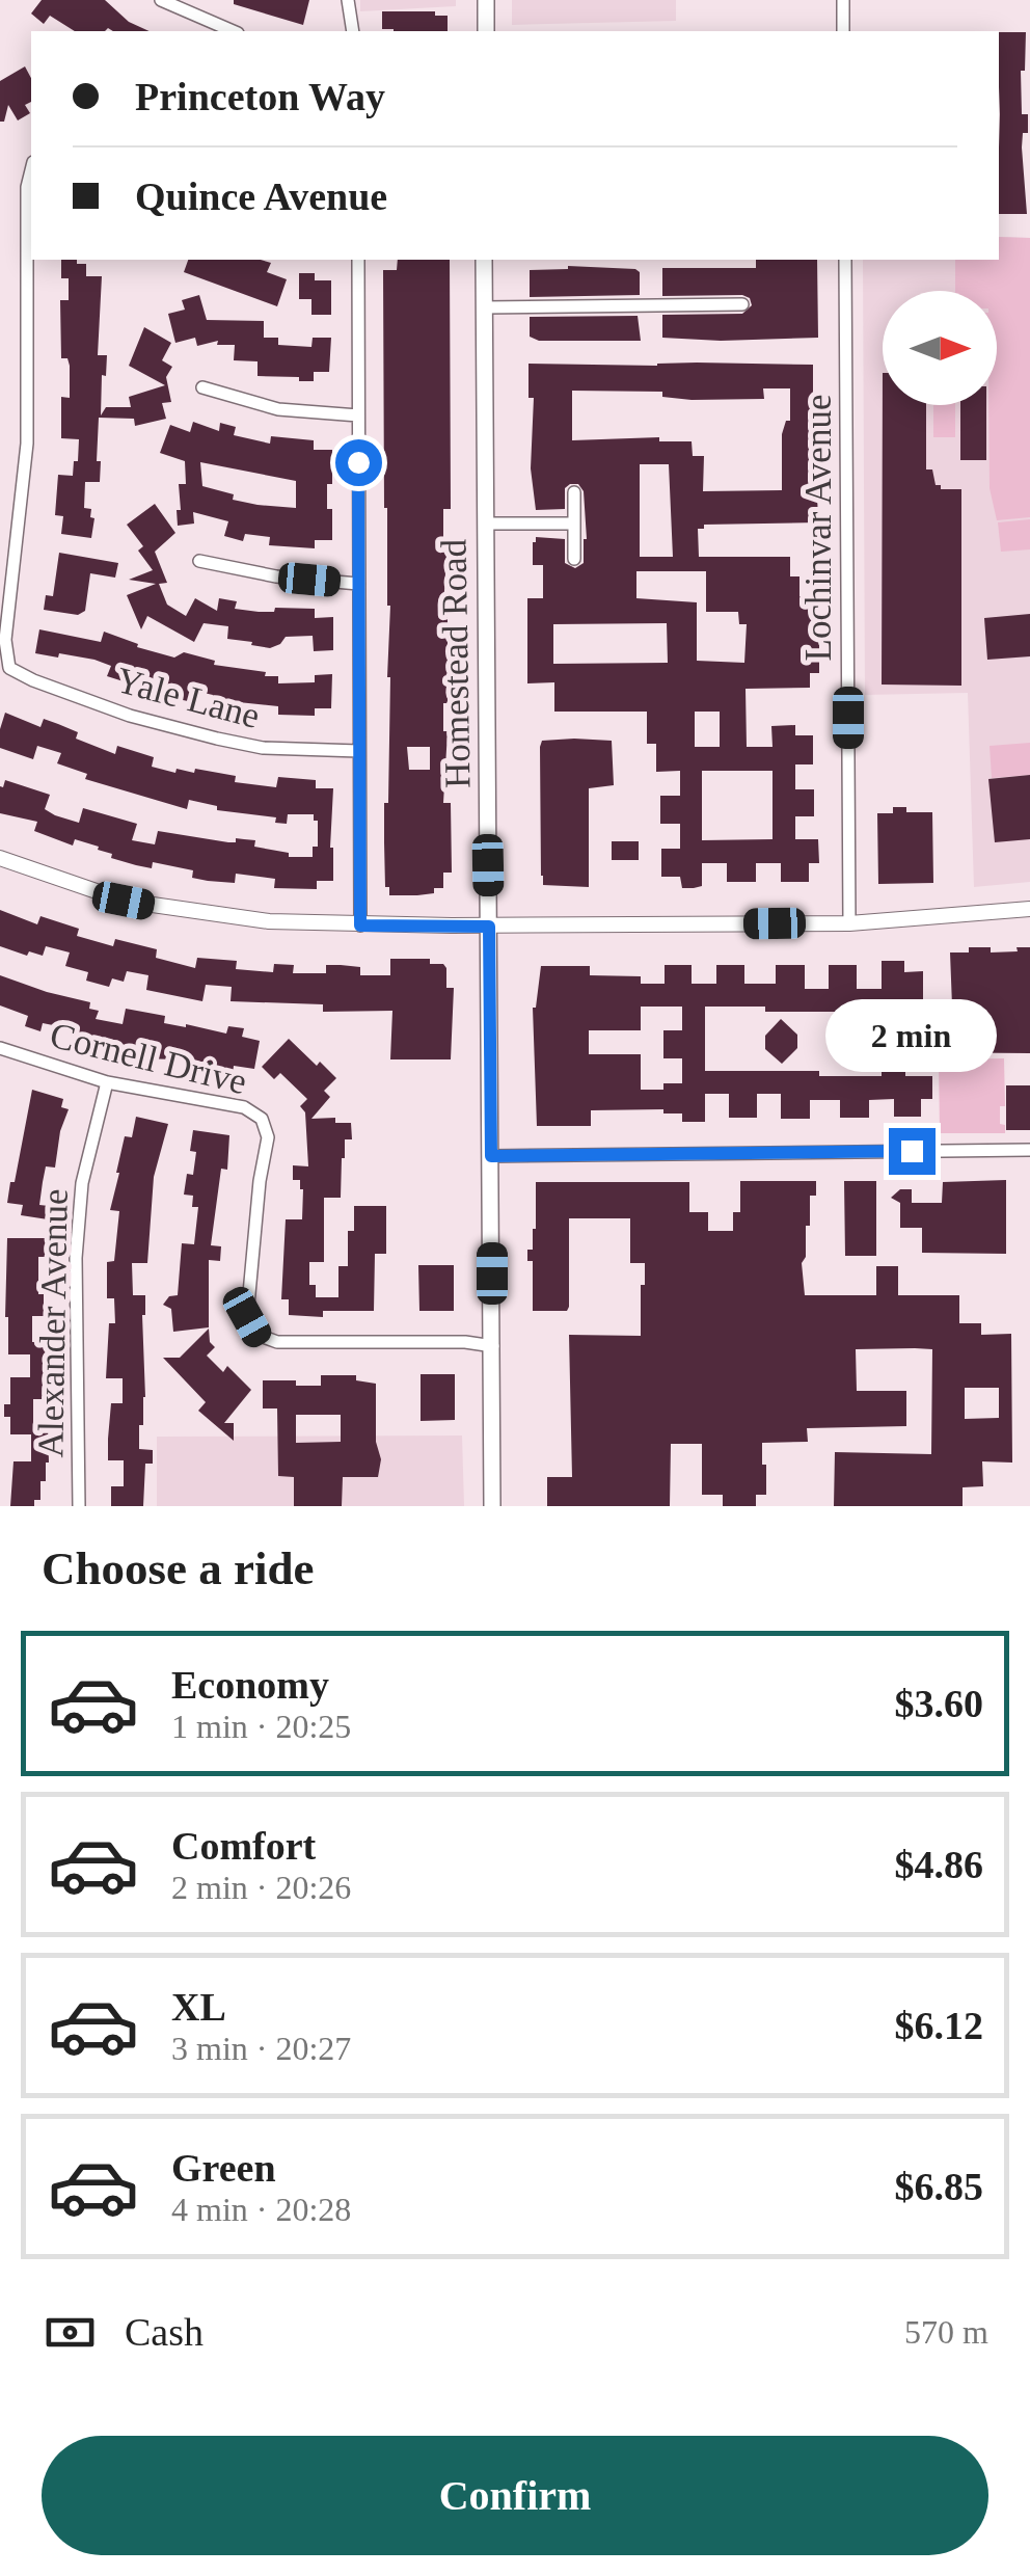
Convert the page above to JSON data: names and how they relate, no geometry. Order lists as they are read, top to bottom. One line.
{"streets":{"main road":["Homestead Road"],"street":["Lochinvar Avenue","Yale Lane","Cornell Drive","Alexander Avenue"]},"crossings":[["Homestead Road","Cornell Drive"],["Cornell Drive","Alexander Avenue"]],"north":"right","page":{"banner":["Princeton Way","Quince Avenue"],"bubble":"2 min","heading":"Choose a ride","list":[{"name":"Economy","note":"1 min · 20:25","value":"$3.60"},{"name":"Comfort","note":"2 min · 20:26","value":"$4.86"},{"name":"XL","note":"3 min · 20:27","value":"$6.12"},{"name":"Green","note":"4 min · 20:28","value":"$6.85"}],"pay":["Cash","570 m"],"buttons":"Confirm"}}
